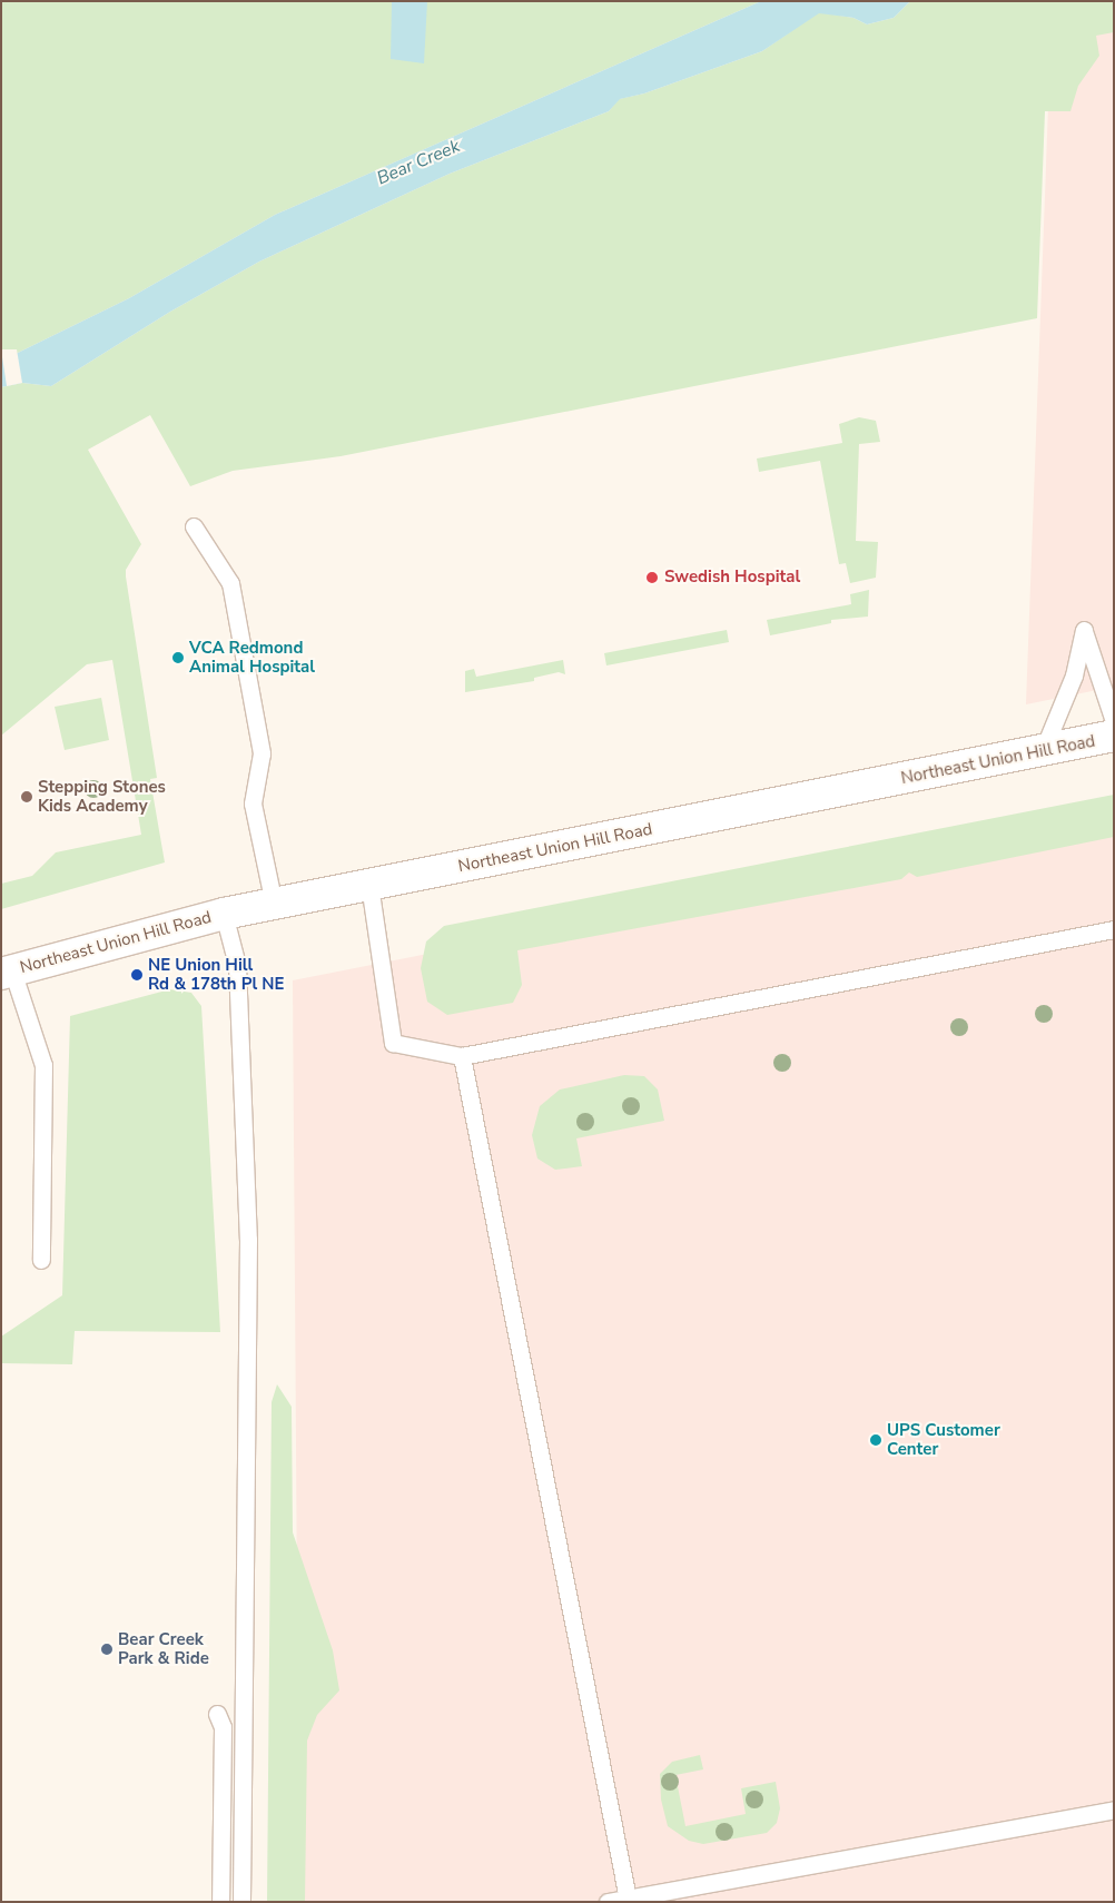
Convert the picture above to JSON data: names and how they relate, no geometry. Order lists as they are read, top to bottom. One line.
{"streets":{"main road":["Northeast Union Hill Road"]},"water":["Bear Creek"],"places":["Swedish Hospital","VCA Redmond Animal Hospital","Stepping Stones Kids Academy","NE Union Hill Rd & 178th Pl NE","UPS Customer Center","Bear Creek Park & Ride"]}
